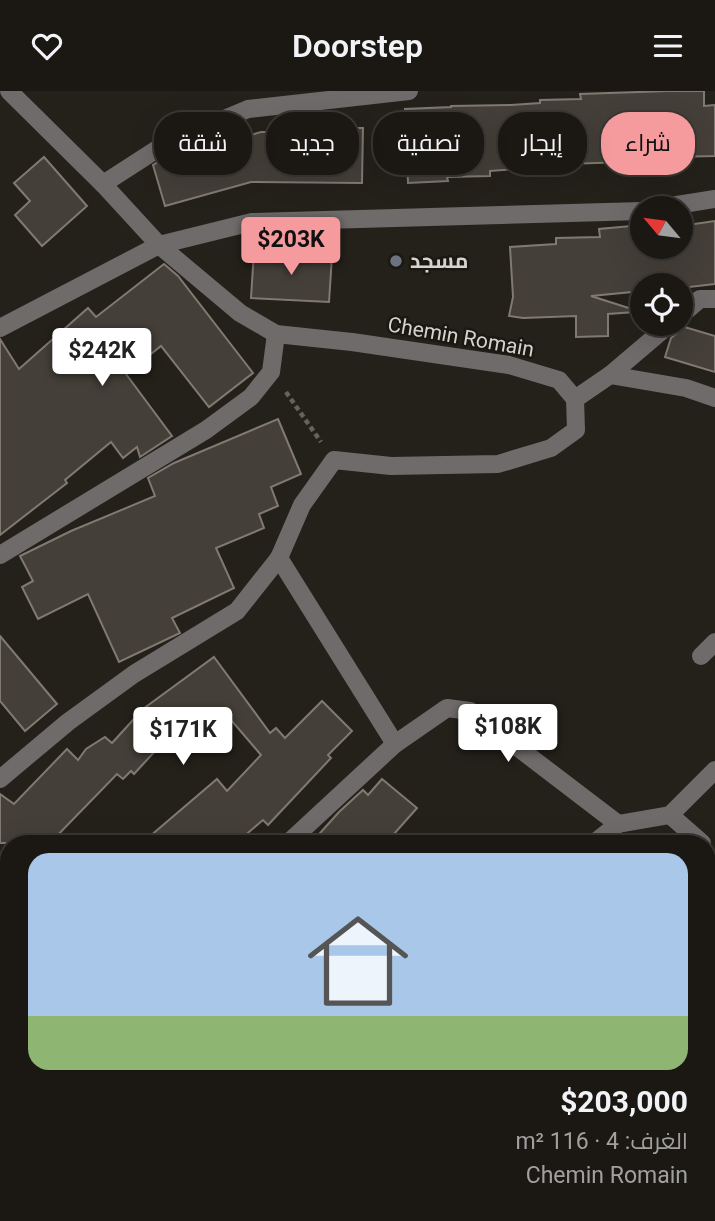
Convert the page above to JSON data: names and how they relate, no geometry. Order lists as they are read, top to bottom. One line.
{"streets":{"street":["Chemin Romain"]},"places":["مسجد"],"north":"top left","page":{"header":"Doorstep","chip":["شراء","إيجار","تصفية","جديد","شقة"],"price":["$203K","$242K","$108K","$171K"],"list":[{"name":"$203,000","note":"الغرف: 4 · 116 m² · Chemin Romain"}]}}
